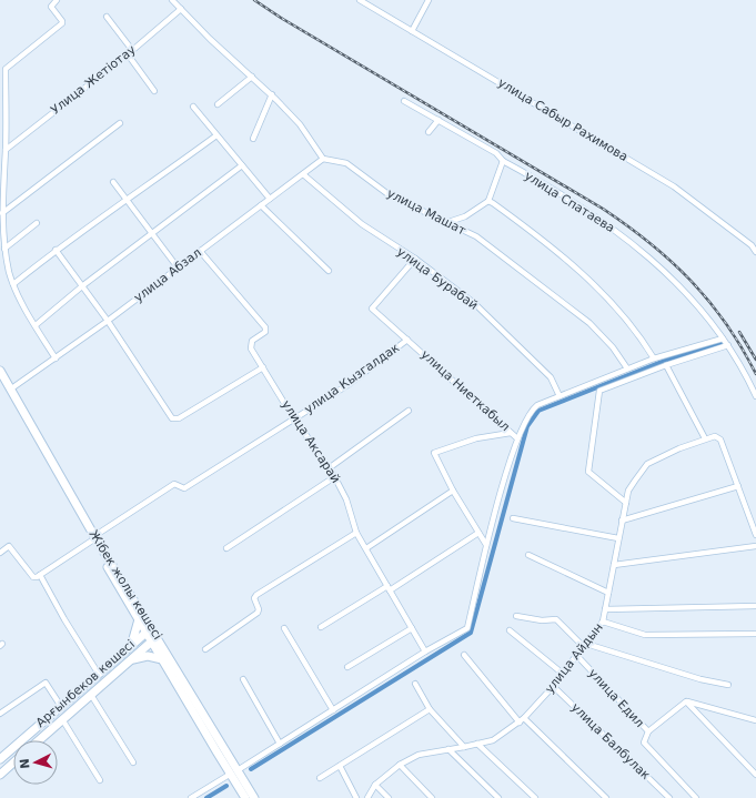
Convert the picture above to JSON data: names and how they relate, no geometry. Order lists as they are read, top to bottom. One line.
{"streets":{"main road":["Жібек жолы көшесі","Арғынбеков көшесі"],"street":["Улица Жетіотау","улица Сабыр Рахимова","улица Спатаева","улица Машат","улица Абзал","улица Бурабай","улица Кызгалдак","улица Ниеткабыл","улица Аксарай","улица Айдын","улица Едил","улица Балбулак"]},"crossings":[["улица Машат","улица Абзал"],["улица Абзал","улица Бурабай"],["улица Абзал","улица Аксарай"],["улица Абзал","Жібек жолы көшесі"],["улица Бурабай","улица Ниеткабыл"],["улица Кызгалдак","улица Ниеткабыл"],["улица Кызгалдак","улица Аксарай"],["улица Кызгалдак","Жібек жолы көшесі"],["Жібек жолы көшесі","Арғынбеков көшесі"],["улица Айдын","улица Едил"],["улица Айдын","улица Балбулак"],["улица Едил","улица Балбулак"]],"north":"left"}
